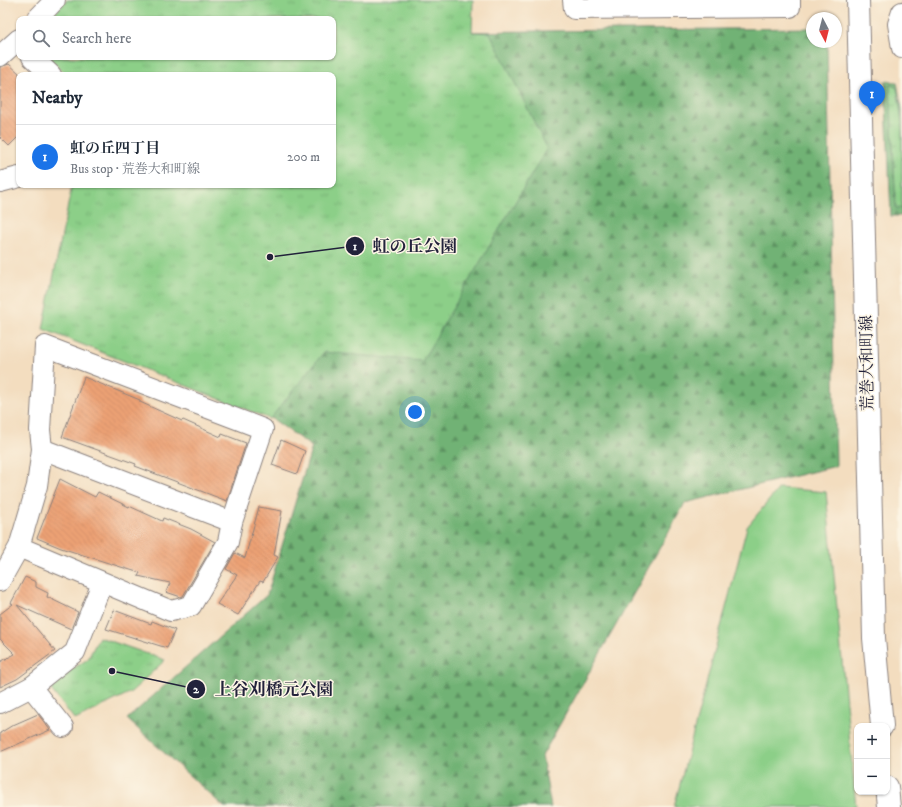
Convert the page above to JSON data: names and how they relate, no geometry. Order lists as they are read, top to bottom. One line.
{"streets":{"street":["荒巻大和町線"]},"places":["虹の丘公園","上谷刈橋元公園"],"north":"bottom","page":{"search":"Search here","heading":"Nearby","pins":"1","list":[{"mark":"1","name":"虹の丘四丁目","note":"Bus stop · 荒巻大和町線","value":"200 m"}],"map_buttons":["+","−"]}}
